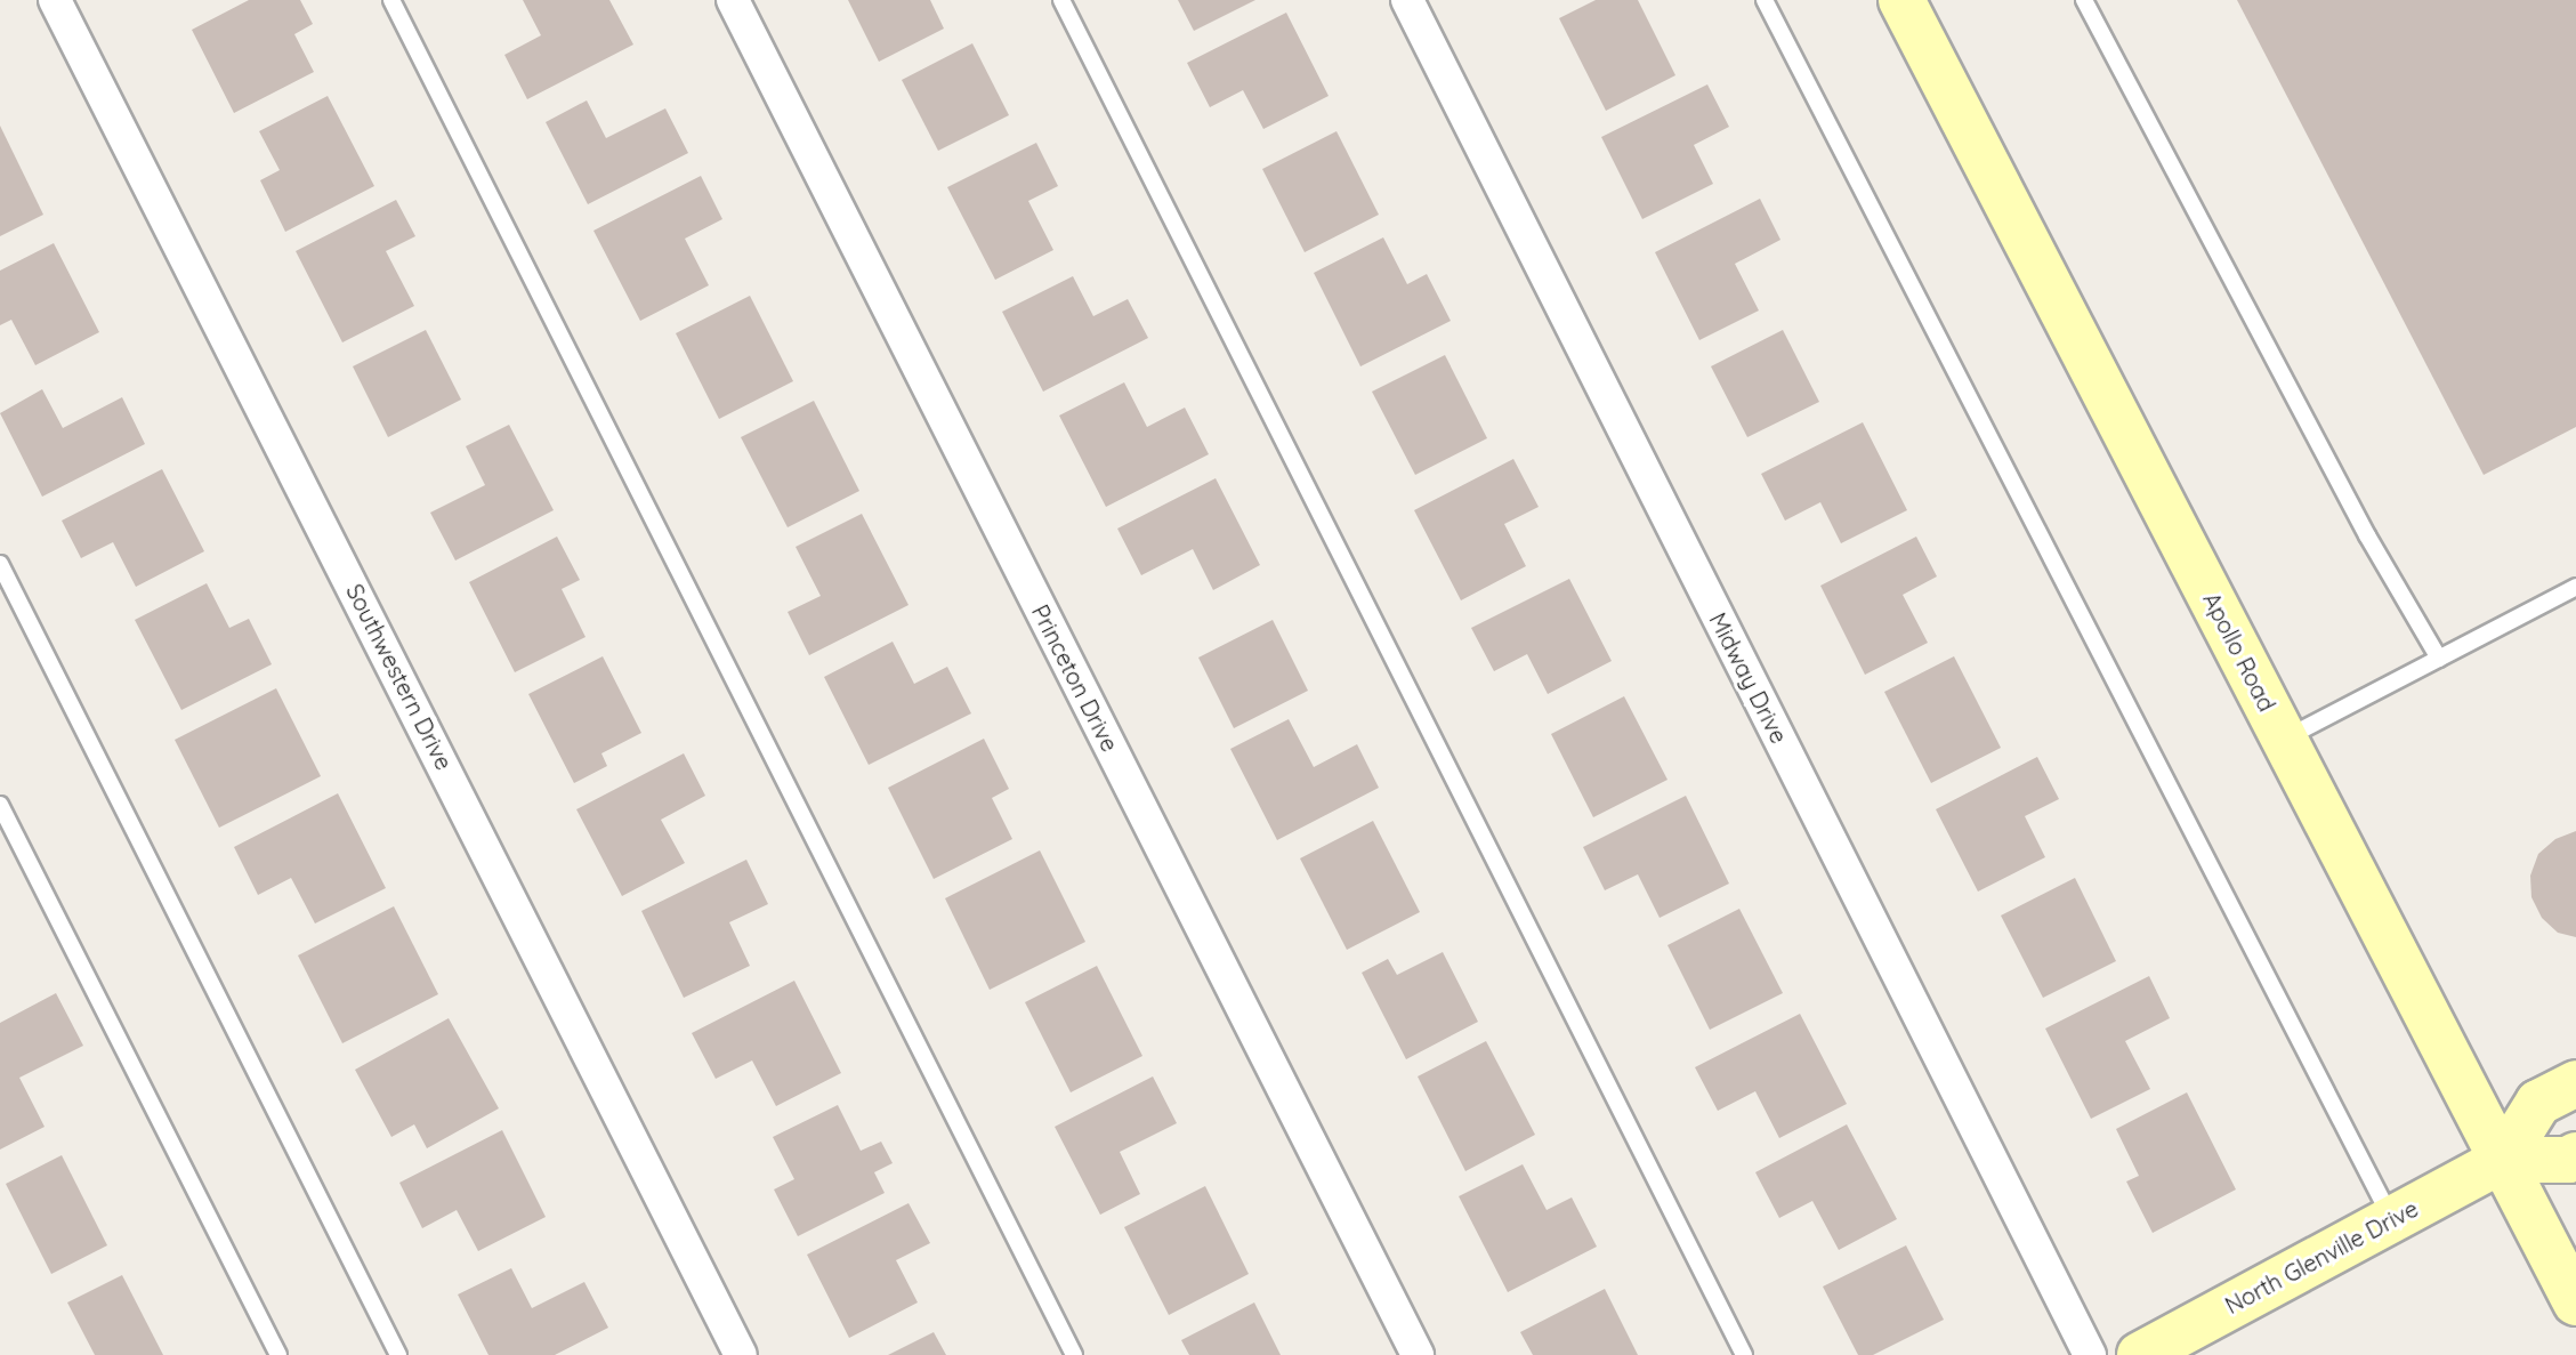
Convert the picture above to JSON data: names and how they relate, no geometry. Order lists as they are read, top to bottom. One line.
{"streets":{"street":["Apollo Road","Southwestern Drive","Princeton Drive","Midway Drive","North Glenville Drive"]},"crossings":[["Apollo Road","North Glenville Drive"]]}
